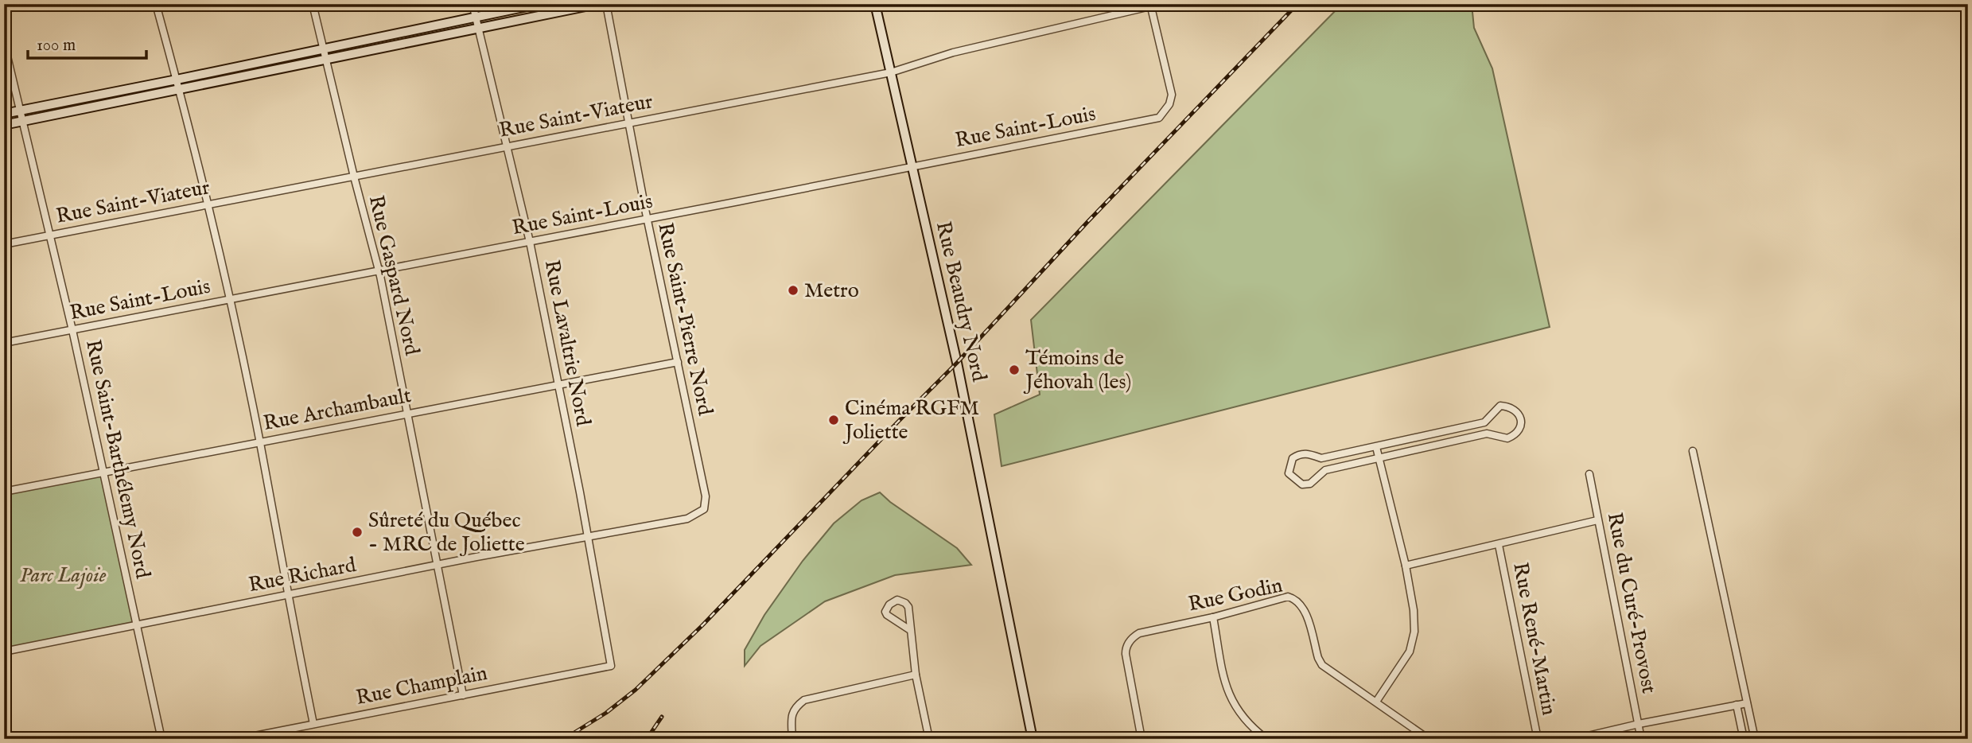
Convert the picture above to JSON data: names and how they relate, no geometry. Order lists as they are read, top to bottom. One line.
{"streets":{"main road":["Rue Beaudry Nord"],"street":["Rue Saint-Viateur","Rue Saint-Louis","Rue Gaspard Nord","Rue Saint-Pierre Nord","Rue Lavaltrie Nord","Rue Archambault","Rue Saint-Barthélemy Nord","Rue Richard","Rue Godin","Rue du Curé-Provost","Rue René-Martin","Rue Champlain"]},"crossings":[["Rue Saint-Viateur","Rue Saint-Louis"],["Rue Saint-Viateur","Rue Gaspard Nord"],["Rue Saint-Viateur","Rue Beaudry Nord"],["Rue Saint-Viateur","Rue Saint-Pierre Nord"],["Rue Saint-Viateur","Rue Lavaltrie Nord"],["Rue Saint-Viateur","Rue Saint-Barthélemy Nord"],["Rue Saint-Louis","Rue Gaspard Nord"],["Rue Saint-Louis","Rue Beaudry Nord"],["Rue Saint-Louis","Rue Saint-Pierre Nord"],["Rue Saint-Louis","Rue Lavaltrie Nord"],["Rue Saint-Louis","Rue Saint-Barthélemy Nord"],["Rue Gaspard Nord","Rue Archambault"],["Rue Gaspard Nord","Rue Richard"],["Rue Gaspard Nord","Rue Champlain"],["Rue Saint-Pierre Nord","Rue Archambault"],["Rue Saint-Pierre Nord","Rue Richard"],["Rue Lavaltrie Nord","Rue Archambault"],["Rue Lavaltrie Nord","Rue Richard"],["Rue Lavaltrie Nord","Rue Champlain"],["Rue Archambault","Rue Saint-Barthélemy Nord"],["Rue Saint-Barthélemy Nord","Rue Richard"]],"parks":["Parc Lajoie"],"places":["Metro","Témoins de Jéhovah (les)","Cinéma RGFM Joliette","Sûreté du Québec - MRC de Joliette"],"scale_bar":"100 m"}
